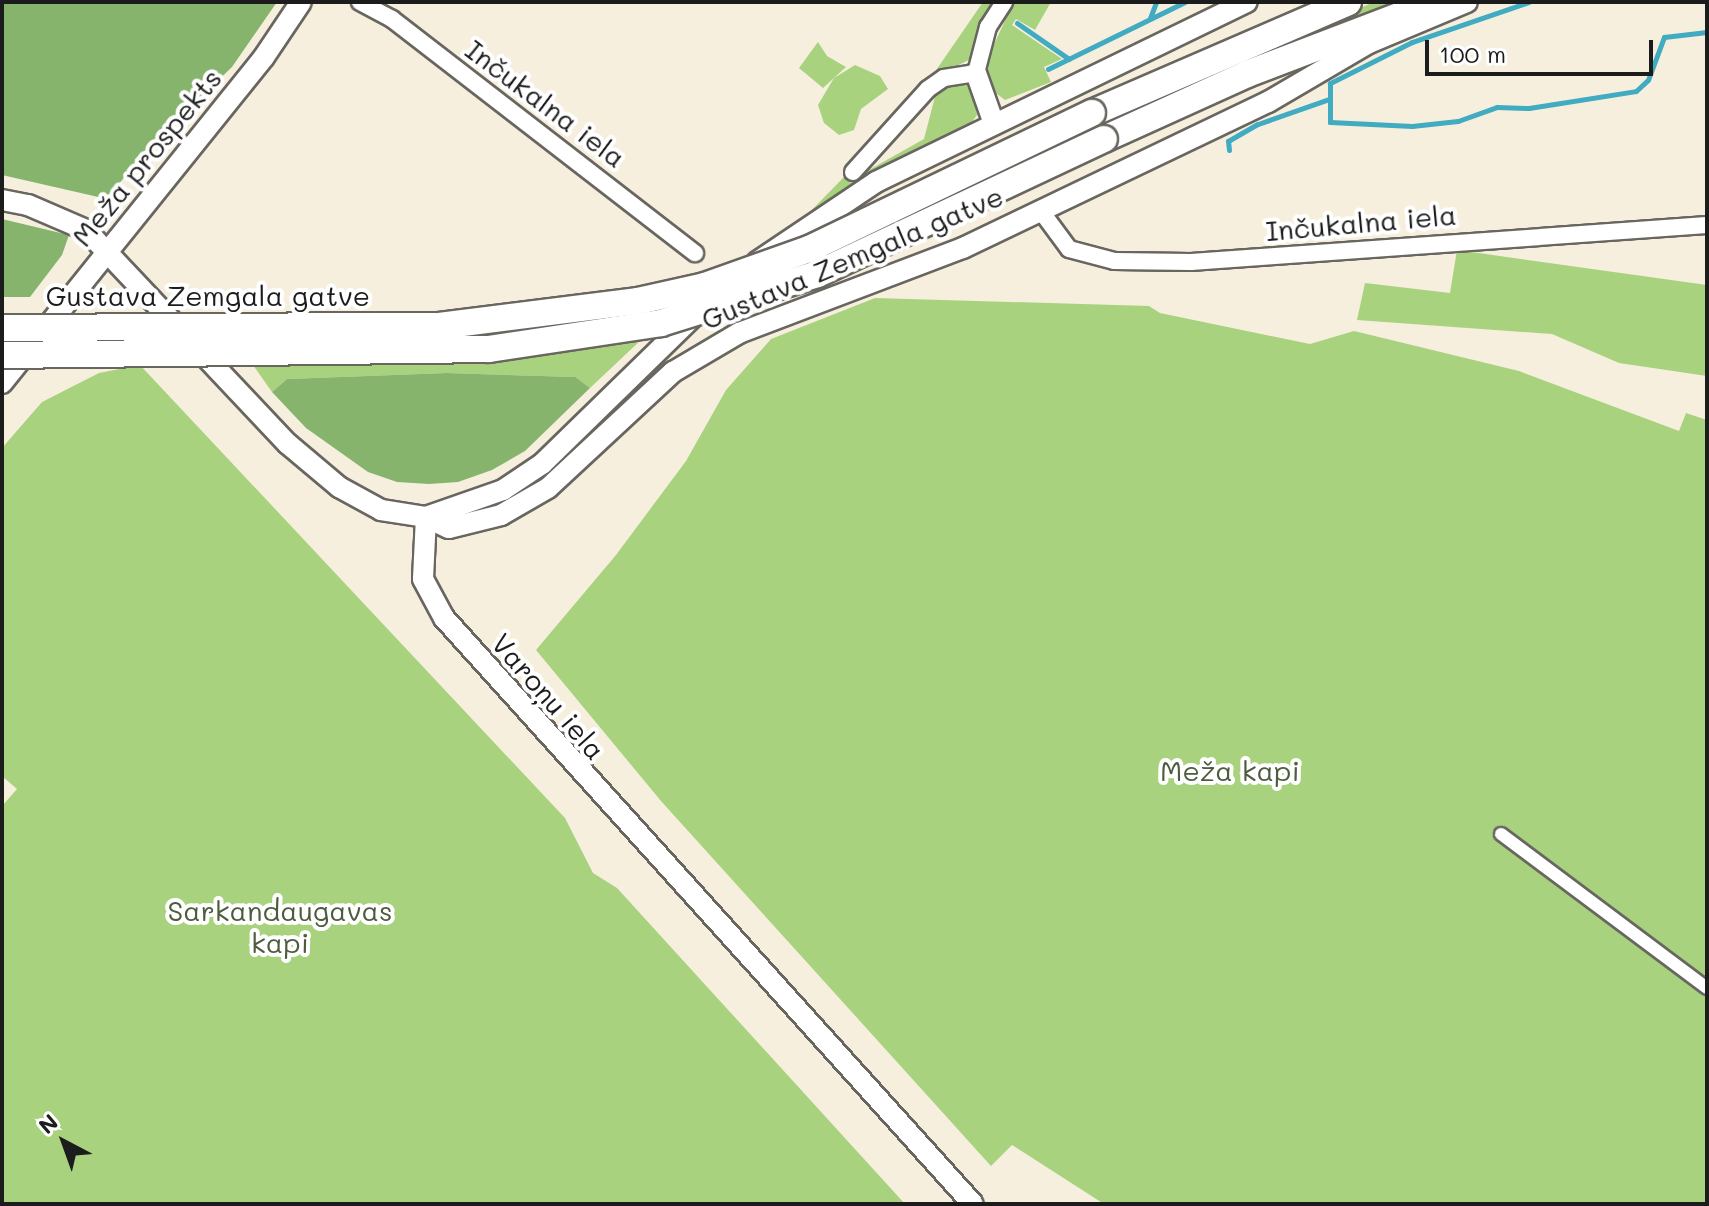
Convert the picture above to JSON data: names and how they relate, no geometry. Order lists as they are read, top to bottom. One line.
{"streets":{"main road":["Gustava Zemgala gatve"],"street":["Inčukalna iela","Meža prospekts","Varoņu iela"]},"crossings":[["Inčukalna iela","Gustava Zemgala gatve"],["Gustava Zemgala gatve","Varoņu iela"]],"parks":["Meža kapi","Sarkandaugavas kapi"],"scale_bar":"100 m","north":"top left"}
